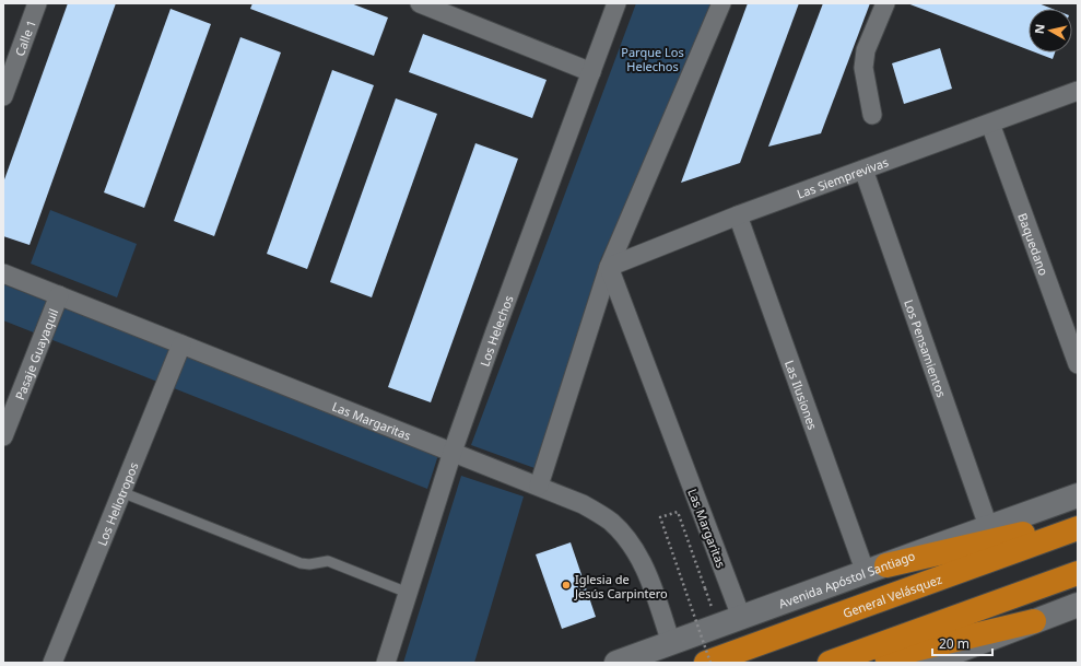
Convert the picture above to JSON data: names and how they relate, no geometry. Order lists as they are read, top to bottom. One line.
{"streets":{"highway":["General Velásquez"],"street":["Calle 1","Las Siemprevivas","Baquedano","Los Helechos","Los Pensamientos","Pasaje Guayaquil","Las Ilusiones","Las Margaritas","Los Heliotropos","Avenida Apóstol Santiago"]},"crossings":[["Las Siemprevivas","Baquedano"],["Las Siemprevivas","Los Pensamientos"],["Las Siemprevivas","Las Ilusiones"],["Las Siemprevivas","Las Margaritas"],["Los Helechos","Las Margaritas"],["Los Pensamientos","Avenida Apóstol Santiago"],["Pasaje Guayaquil","Las Margaritas"],["Las Ilusiones","Avenida Apóstol Santiago"],["Las Margaritas","Los Heliotropos"],["Las Margaritas","Avenida Apóstol Santiago"]],"parks":["Parque Los Helechos"],"places":["Iglesia de Jesús Carpintero"],"scale_bar":"20 m","north":"left"}
